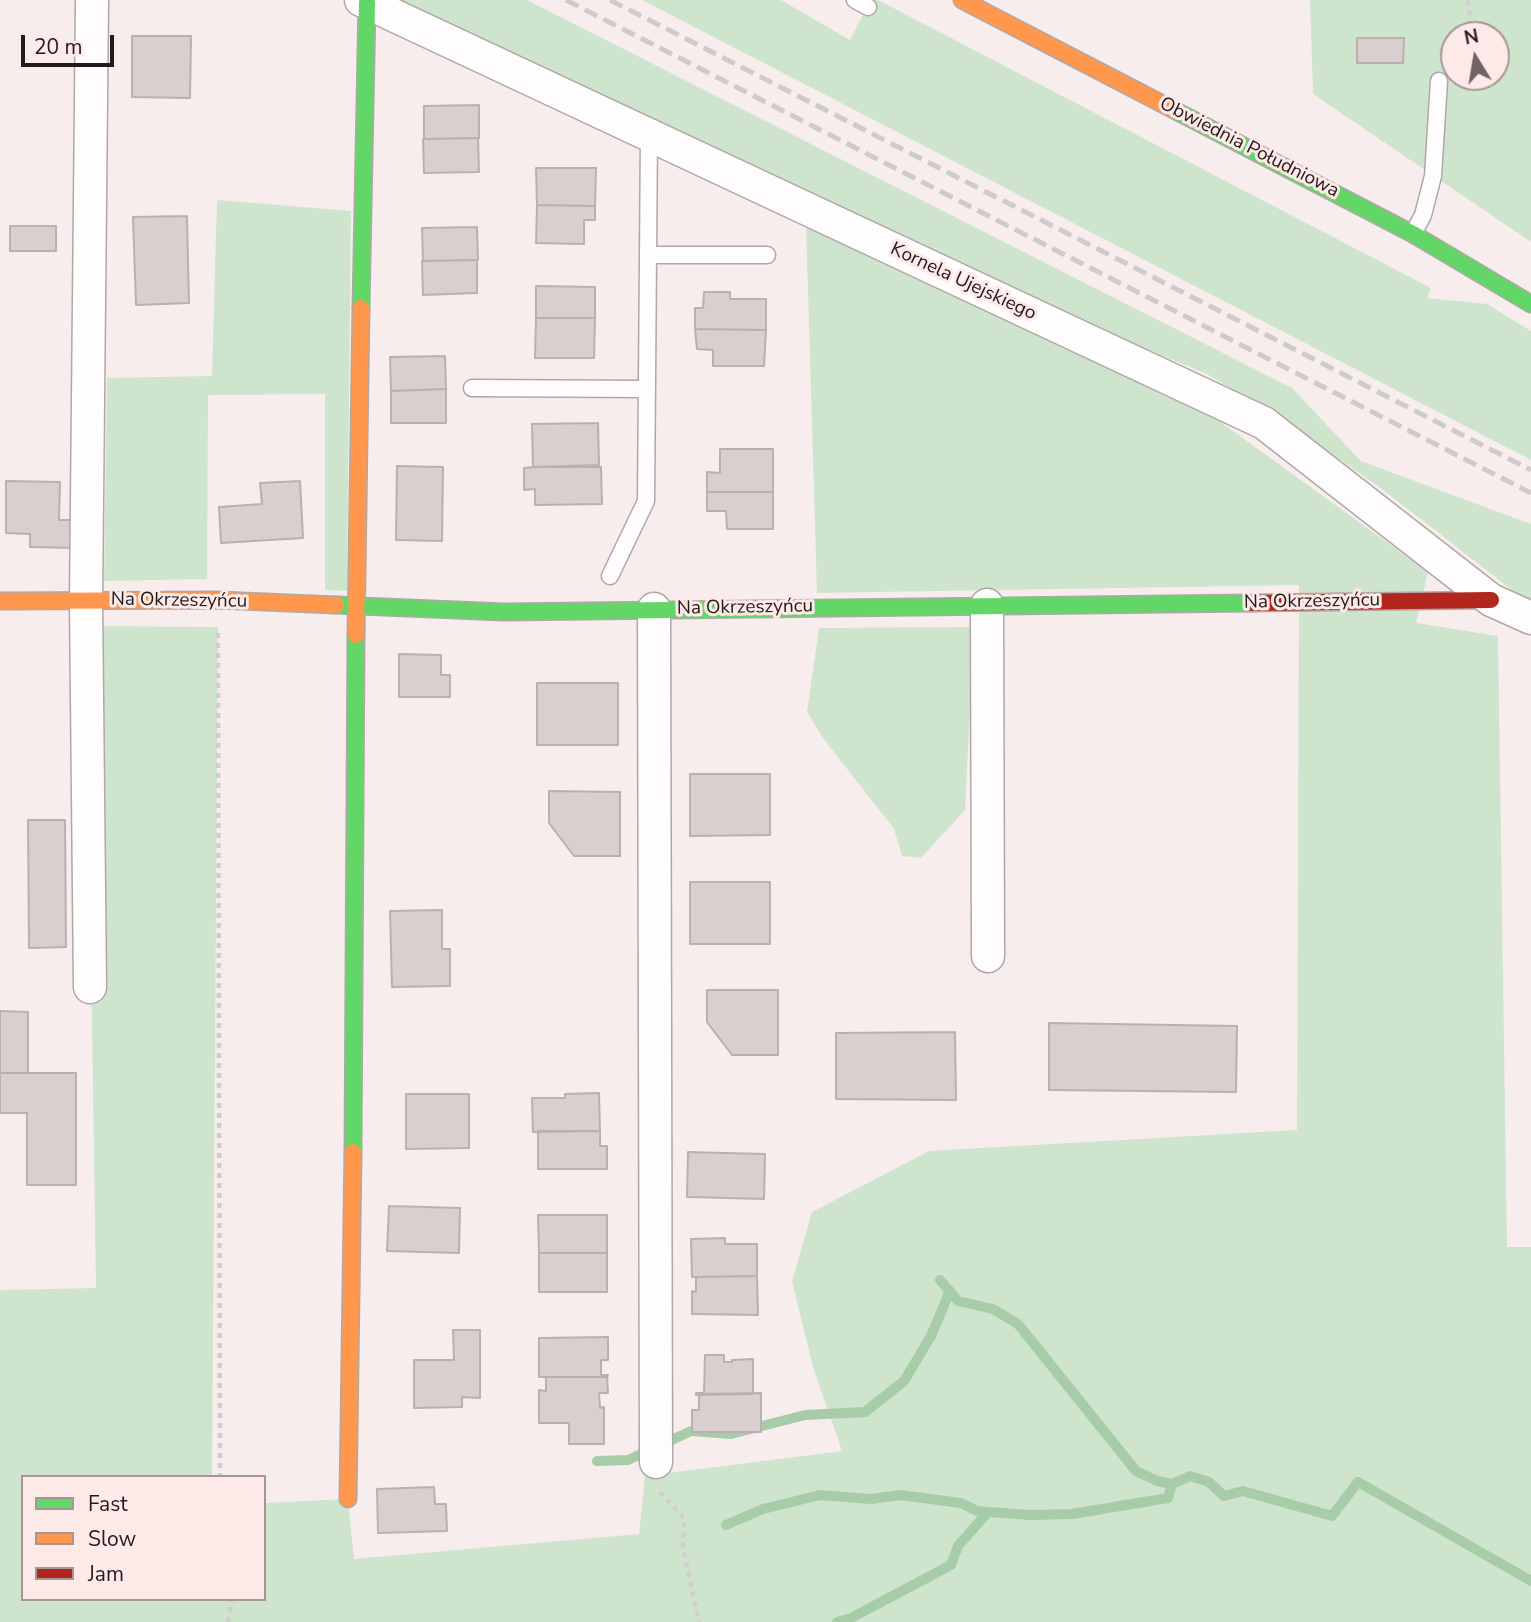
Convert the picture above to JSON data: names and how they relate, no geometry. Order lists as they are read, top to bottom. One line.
{"streets":{"street":["Obwiednia Południowa","Kornela Ujejskiego","Na Okrzeszyńcu"]},"crossings":[["Kornela Ujejskiego","Na Okrzeszyńcu"]],"legend":["Fast","Slow","Jam"],"scale_bar":"20 m","north":"top"}
